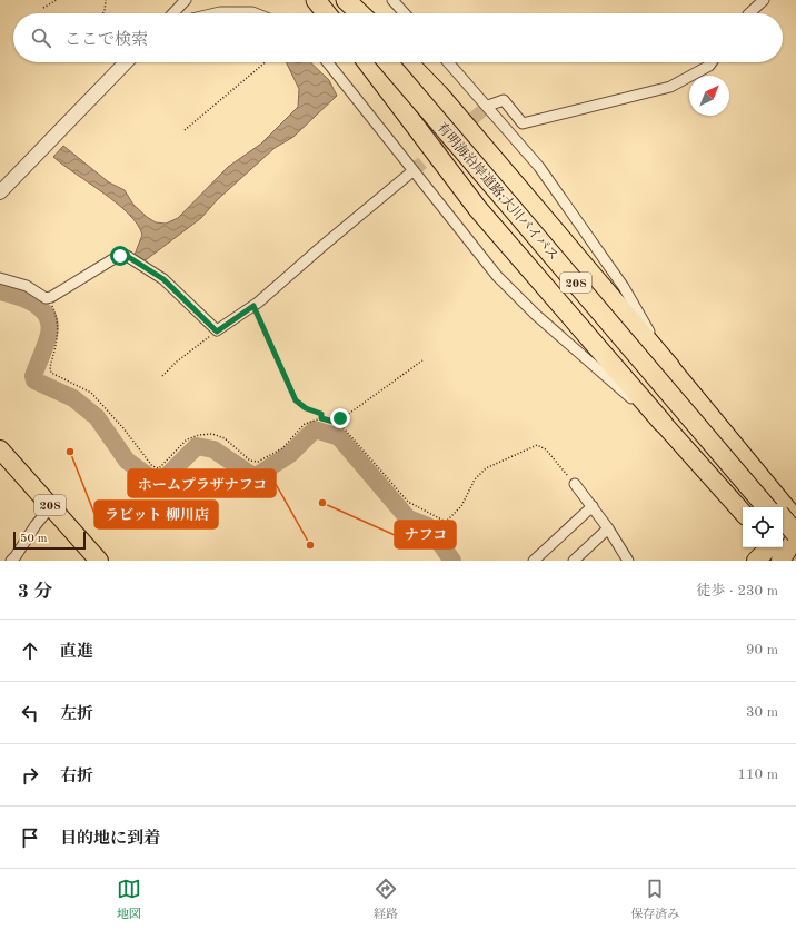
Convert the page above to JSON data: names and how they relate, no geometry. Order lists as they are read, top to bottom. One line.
{"streets":{"highway":["有明海沿岸道路;大川バイパス","208"]},"places":["ラビット 柳川店","ナフコ","ホームプラザナフコ"],"scale_bar":"50 m","north":"top right","page":{"search":"ここで検索","scale":"50 m","heading":["3 分","徒歩 · 230 m"],"list":[["直進","90 m"],["左折","30 m"],["右折","110 m"],"目的地に到着"],"nav":["地図","経路","保存済み"]}}
